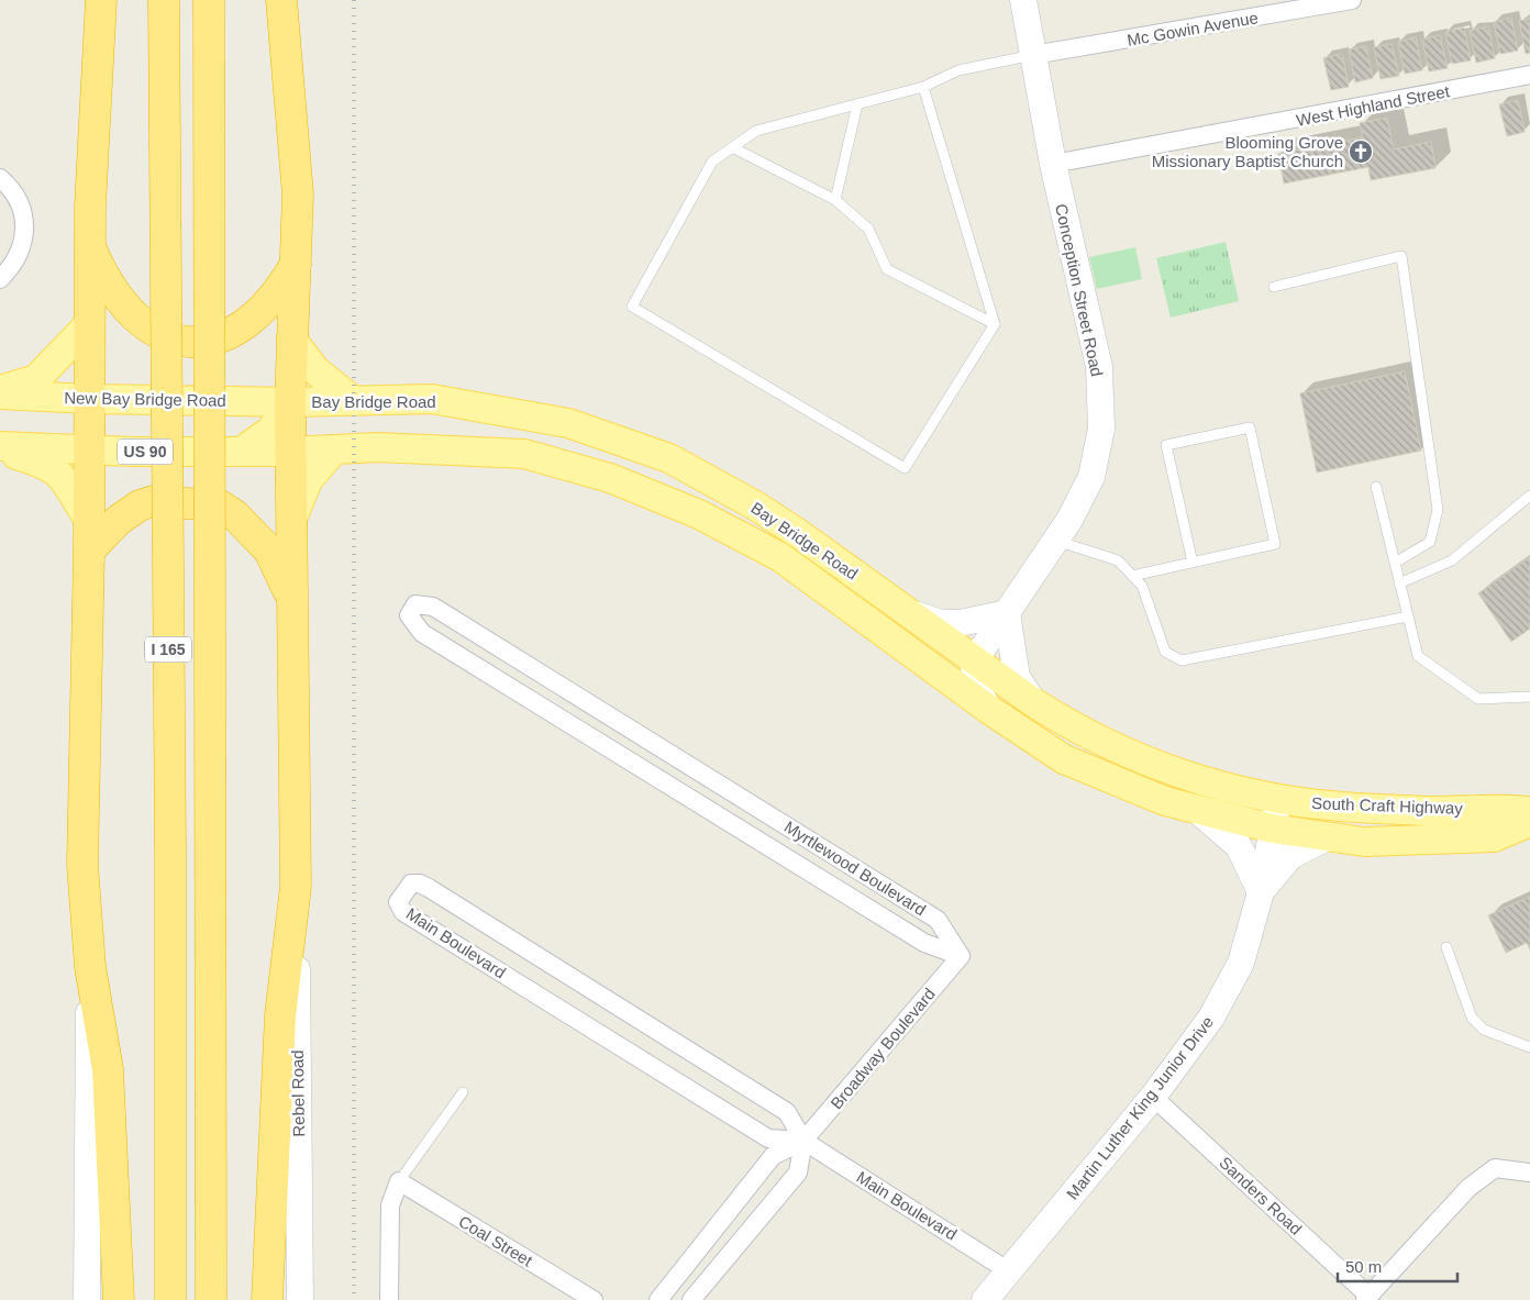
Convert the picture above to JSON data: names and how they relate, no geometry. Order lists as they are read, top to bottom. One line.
{"streets":{"highway":["I 165"],"main road":["New Bay Bridge Road","Bay Bridge Road","US 90","South Craft Highway"],"street":["Mc Gowin Avenue","West Highland Street","Conception Street Road","Myrtlewood Boulevard","Main Boulevard","Broadway Boulevard","Rebel Road","Martin Luther King Junior Drive","Sanders Road","Coal Street"]},"crossings":[["Mc Gowin Avenue","Conception Street Road"],["West Highland Street","Conception Street Road"],["Conception Street Road","Bay Bridge Road"],["New Bay Bridge Road","Bay Bridge Road"],["Bay Bridge Road","US 90"],["Bay Bridge Road","South Craft Highway"],["Bay Bridge Road","Martin Luther King Junior Drive"],["South Craft Highway","Martin Luther King Junior Drive"],["Myrtlewood Boulevard","Broadway Boulevard"],["Main Boulevard","Broadway Boulevard"],["Main Boulevard","Martin Luther King Junior Drive"],["Martin Luther King Junior Drive","Sanders Road"]],"places":{"church":["Blooming Grove Missionary Baptist Church"]},"scale_bar":"50 m"}
